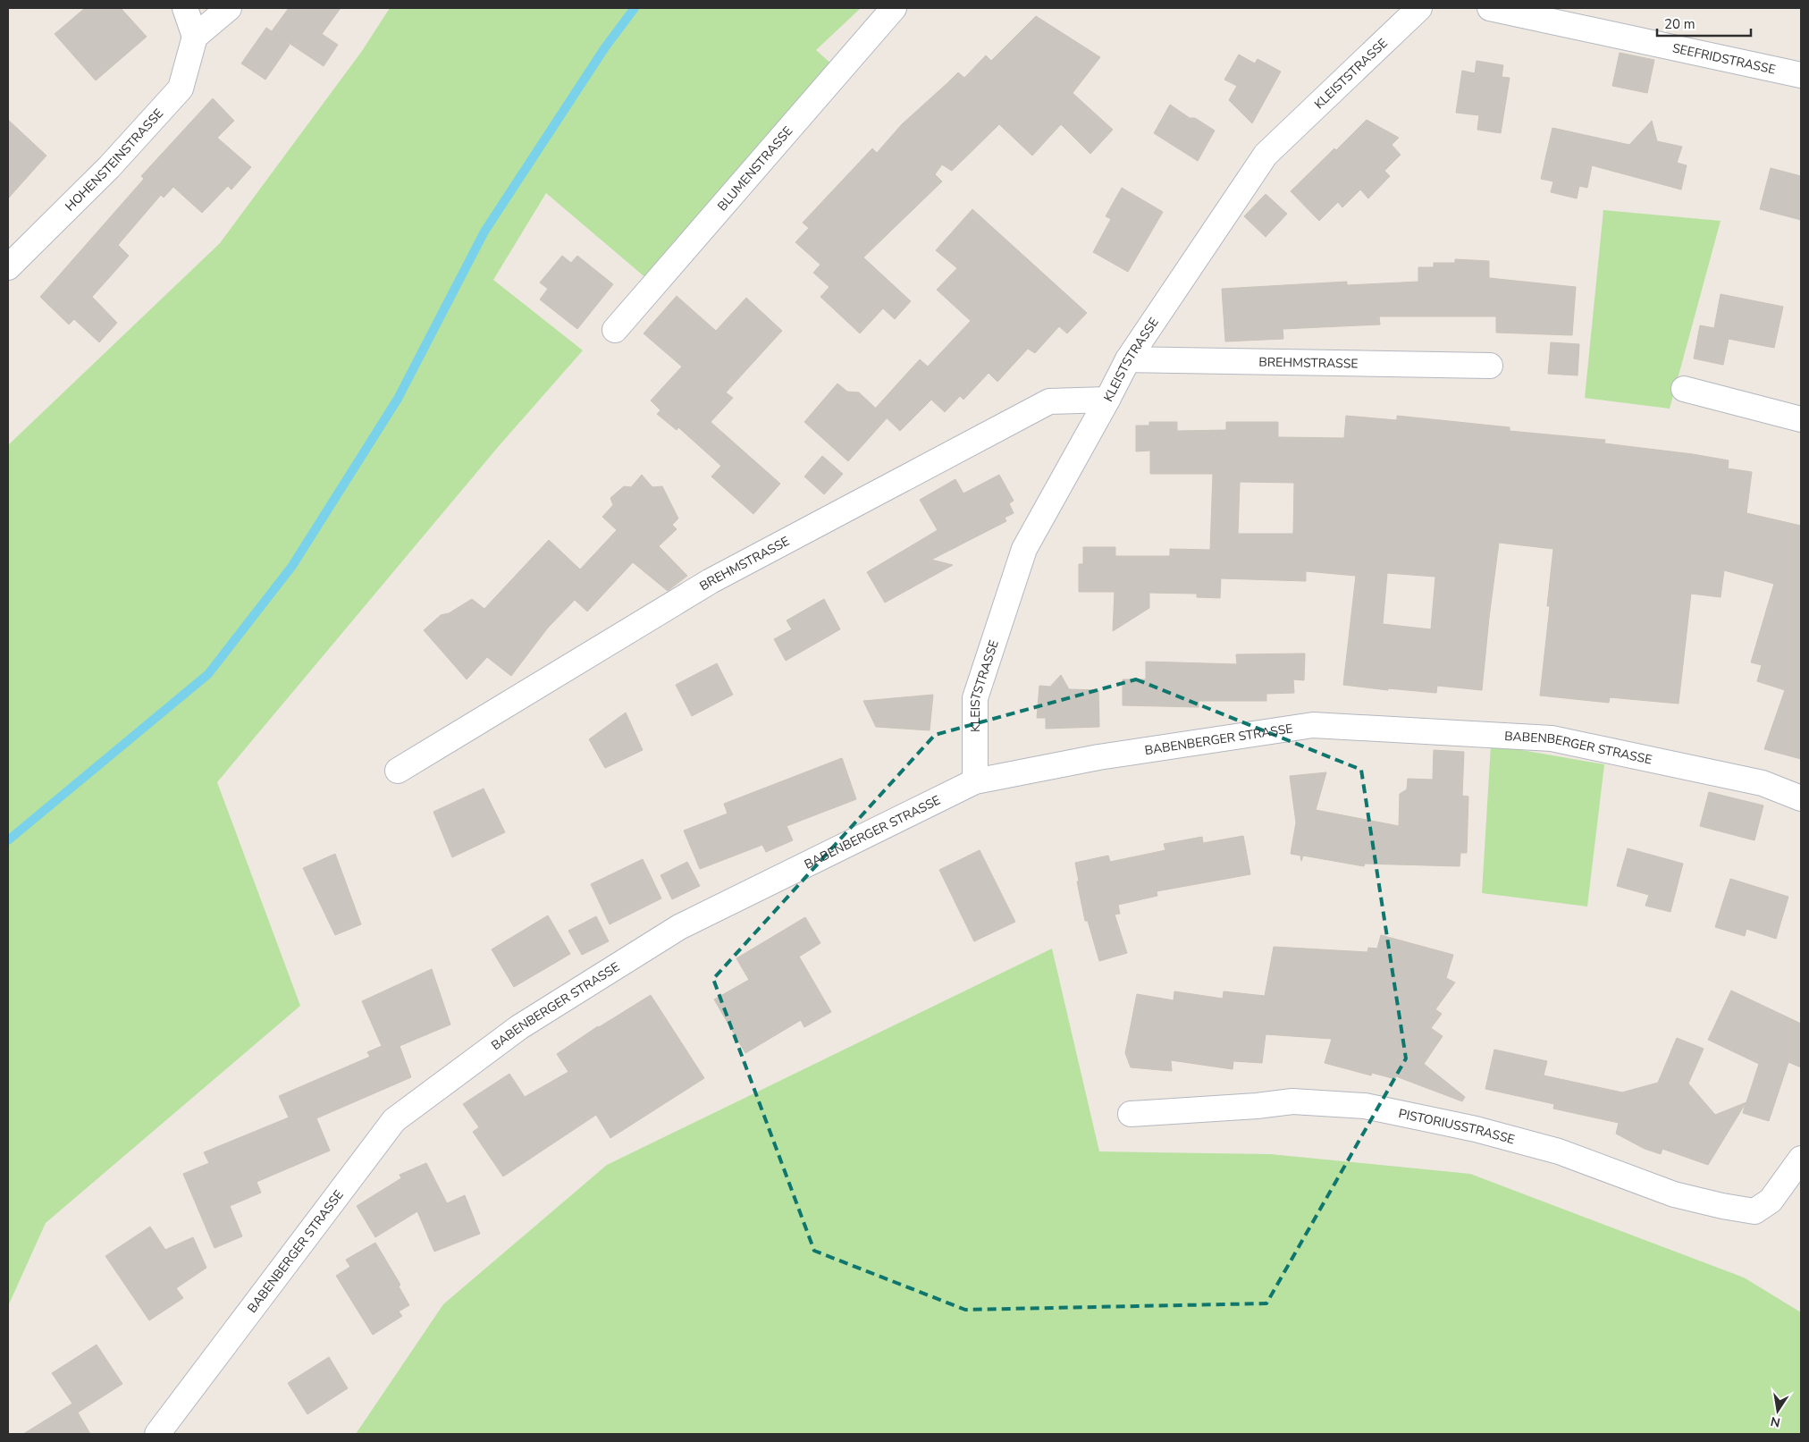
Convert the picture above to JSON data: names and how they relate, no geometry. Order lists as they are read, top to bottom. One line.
{"streets":{"street":["SEEFRIDSTRASSE","KLEISTSTRASSE","HOHENSTEINSTRASSE","BLUMENSTRASSE","BREHMSTRASSE","BABENBERGER STRASSE","PISTORIUSSTRASSE"]},"crossings":[["KLEISTSTRASSE","BREHMSTRASSE"],["KLEISTSTRASSE","BABENBERGER STRASSE"]],"scale_bar":"20 m","north":"bottom"}
